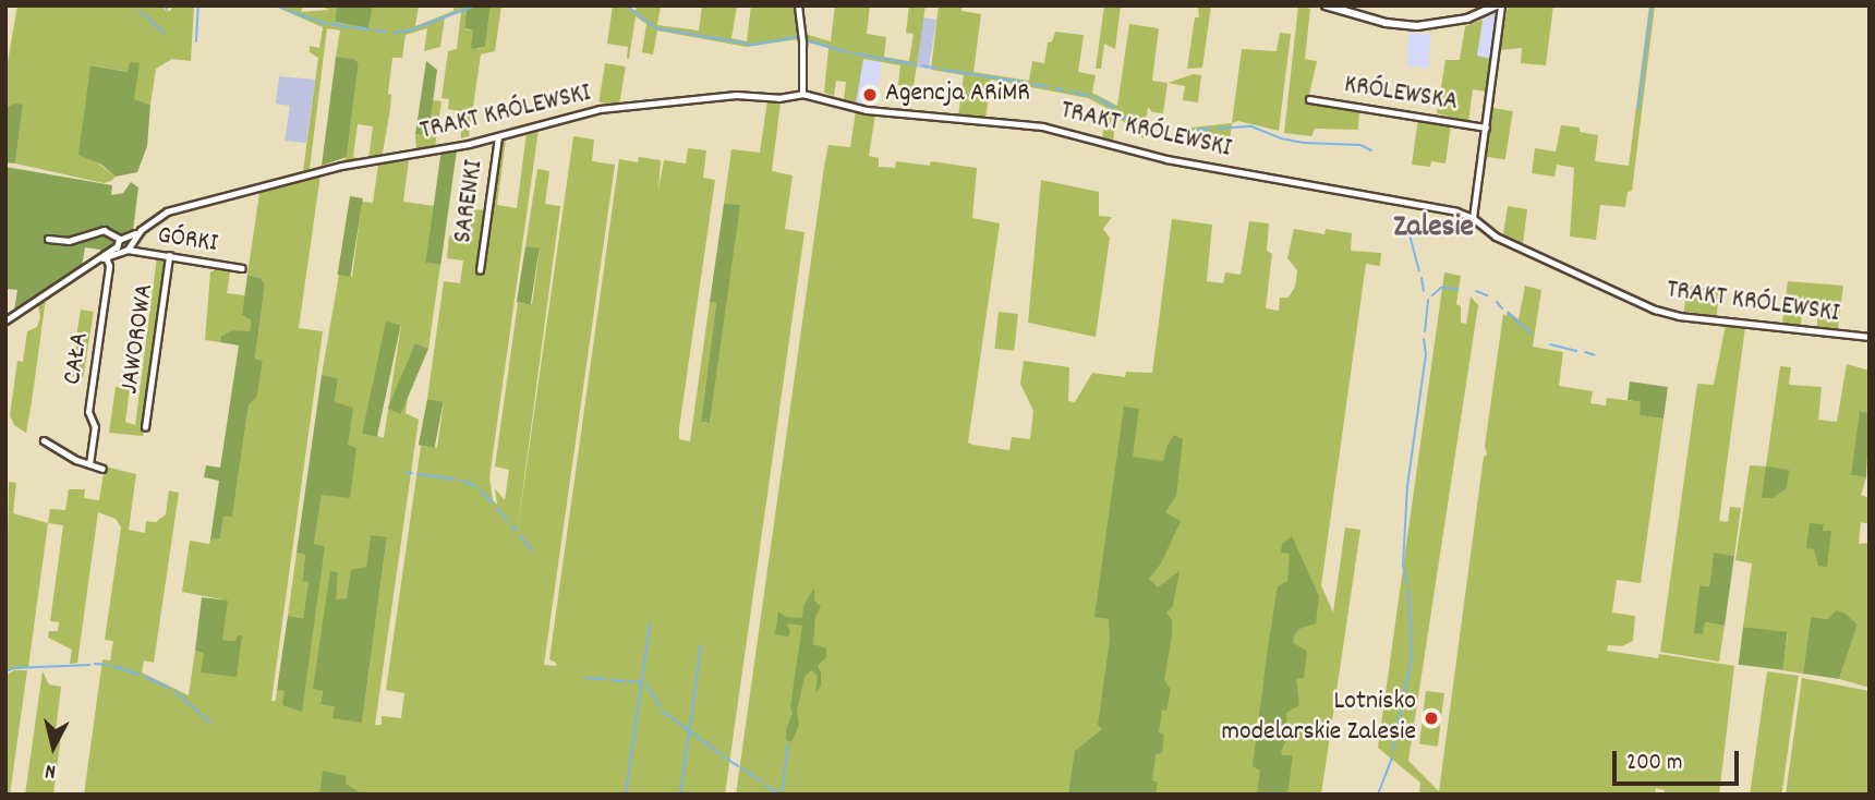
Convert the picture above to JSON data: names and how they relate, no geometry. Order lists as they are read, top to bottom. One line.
{"streets":{"street":["KRÓLEWSKA","TRAKT KRÓLEWSKI","SARENKI","GÓRKI","JAWOROWA","CAŁA"]},"crossings":[["TRAKT KRÓLEWSKI","SARENKI"],["TRAKT KRÓLEWSKI","GÓRKI"],["TRAKT KRÓLEWSKI","CAŁA"],["GÓRKI","JAWOROWA"]],"districts":["Zalesie"],"places":["Agencja ARiMR","Lotnisko modelarskie Zalesie"],"scale_bar":"200 m","north":"bottom"}
